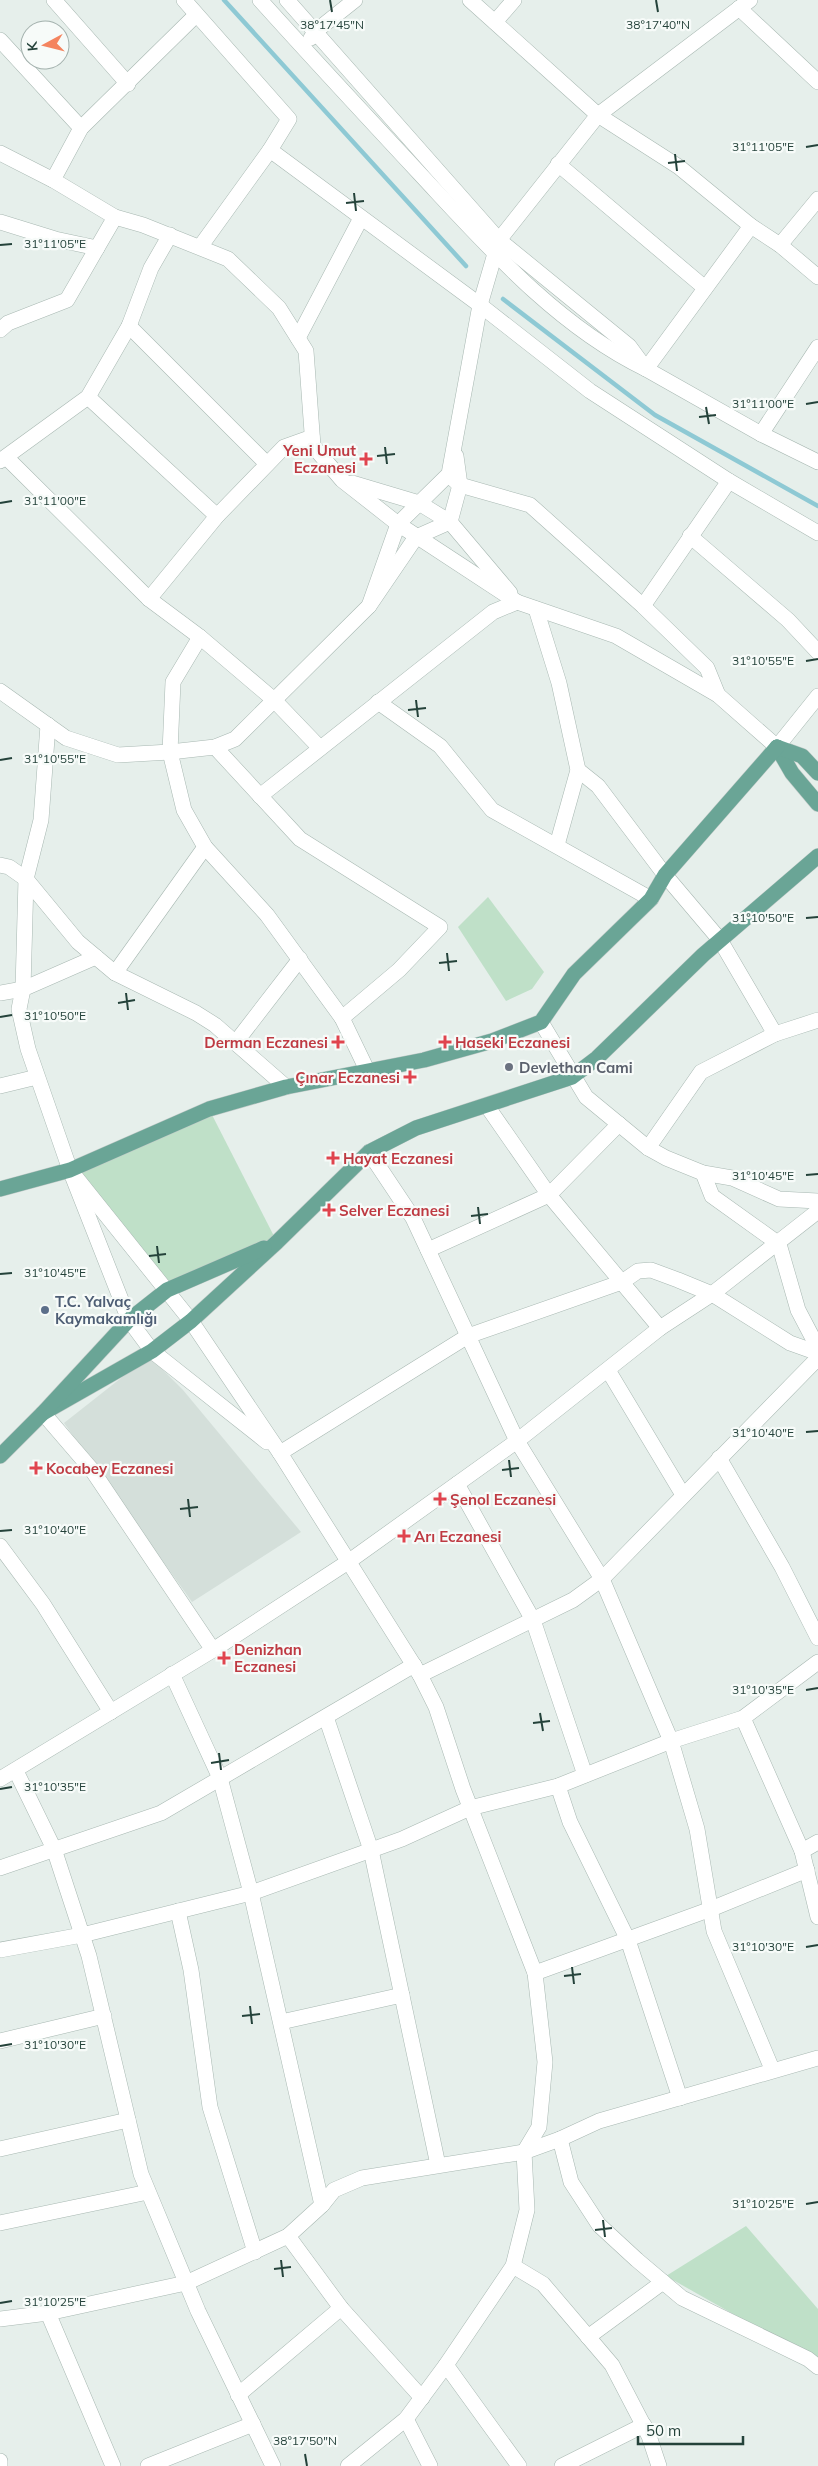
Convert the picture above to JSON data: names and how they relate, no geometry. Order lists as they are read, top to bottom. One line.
{"places":{"health":["Yeni Umut Eczanesi","Derman Eczanesi","Haseki Eczanesi","Çınar Eczanesi","Hayat Eczanesi","Selver Eczanesi","Kocabey Eczanesi","Şenol Eczanesi","Arı Eczanesi","Denizhan Eczanesi"],"other":["Devlethan Cami","T.C. Yalvaç Kaymakamlığı"]},"scale_bar":"50 m","north":"left","coordinates":["38°17'45\"N","38°17'40\"N","31°11'05\"E","31°11'00\"E","31°10'55\"E","31°10'50\"E","31°10'45\"E","31°10'40\"E","31°10'35\"E","31°10'30\"E","31°10'25\"E","38°17'50\"N"]}
